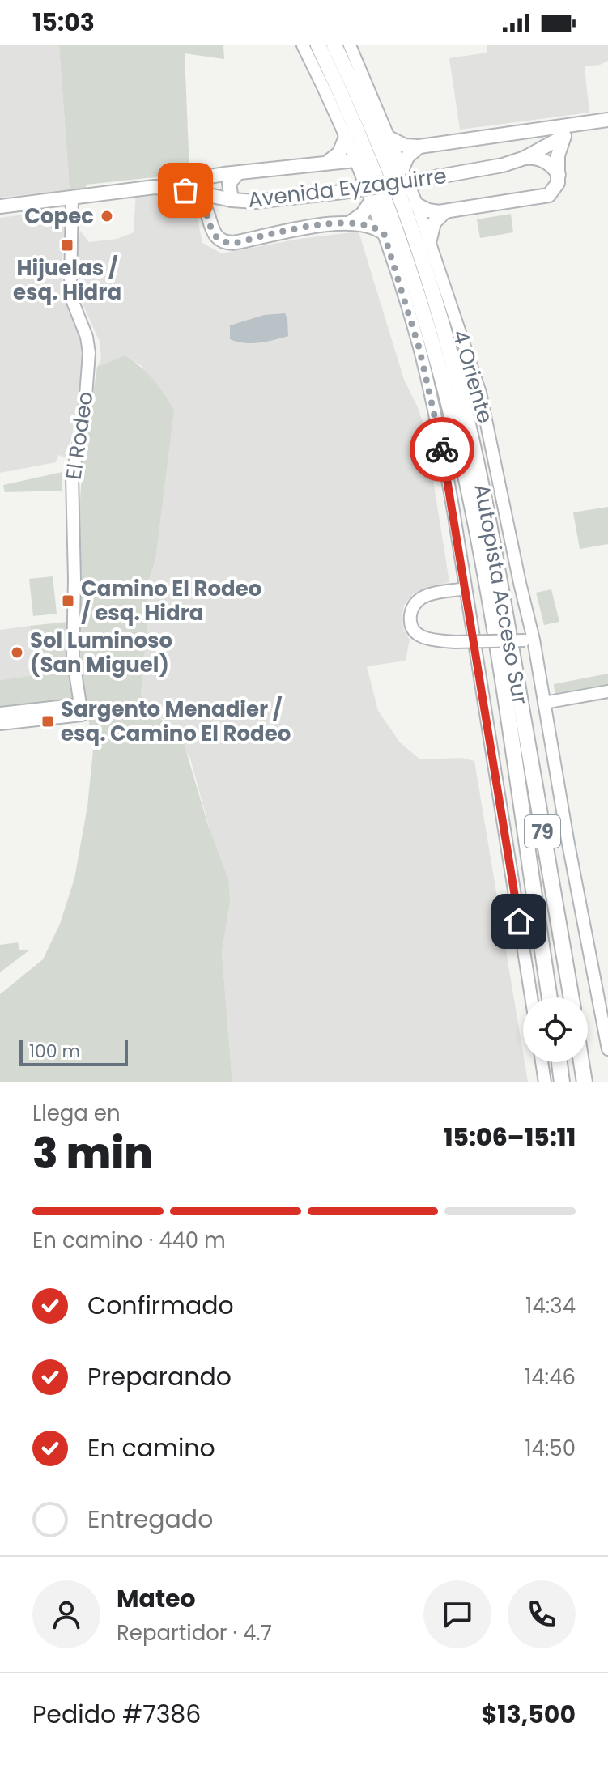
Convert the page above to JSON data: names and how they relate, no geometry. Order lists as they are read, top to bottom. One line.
{"streets":{"highway":["Autopista Acceso Sur","79"],"main road":["Avenida Eyzaguirre","4 Oriente","El Rodeo"]},"crossings":[["Avenida Eyzaguirre","El Rodeo"]],"places":{"other":["Copec","Sol Luminoso (San Miguel)"],"transit":["Hijuelas / esq. Hidra","Camino El Rodeo / esq. Hidra","Sargento Menadier / esq. Camino El Rodeo"]},"scale_bar":"100 m","page":{"status":"15:03","scale":"100 m","heading":["3 min","Llega en","15:06–15:11"],"panel":["Mateo","Repartidor · 4.7","Pedido #7386","$13,500"],"bar":"En camino · 440 m","list":[["Confirmado","14:34"],["Preparando","14:46"],["En camino","14:50"],"Entregado"]}}
